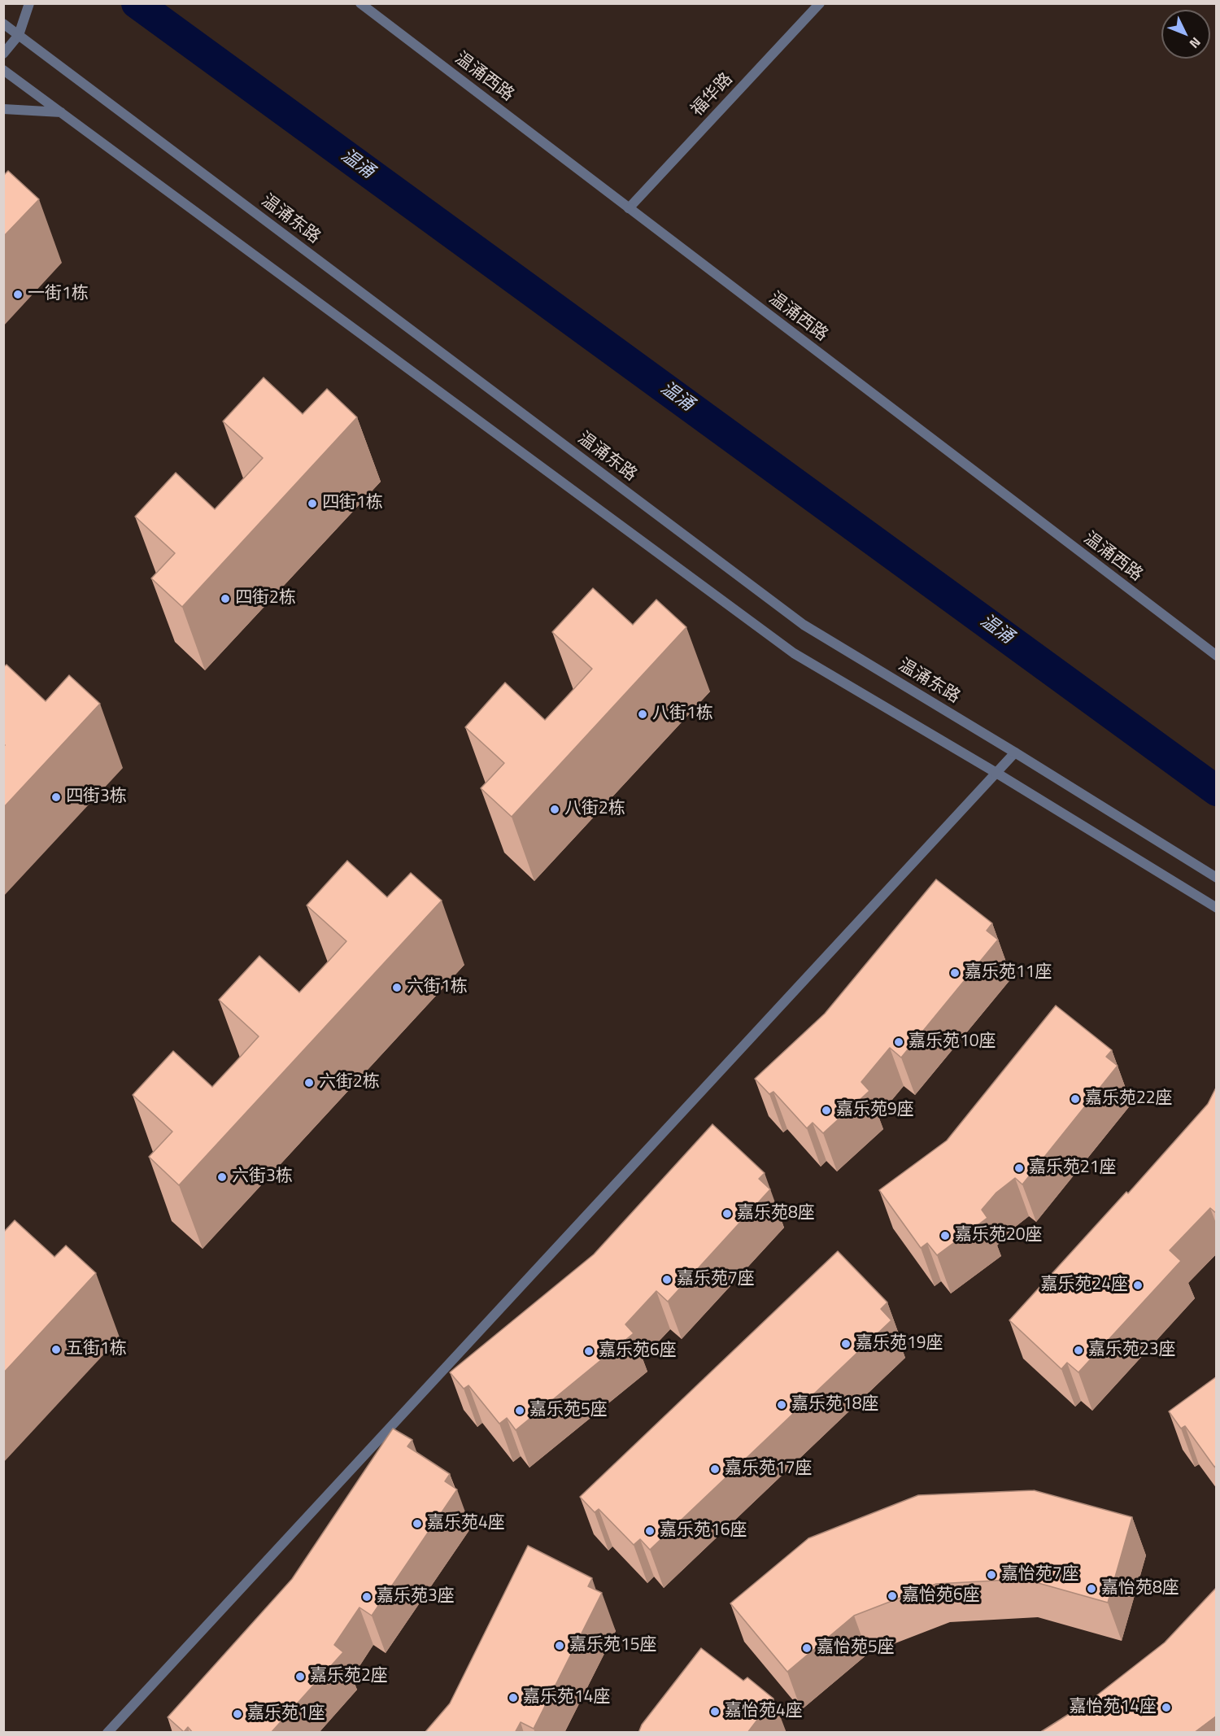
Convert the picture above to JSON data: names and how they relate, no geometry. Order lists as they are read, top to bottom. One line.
{"streets":{"street":["温涌西路","福华路","温涌东路"]},"crossings":[["温涌西路","福华路"]],"water":["温涌"],"places":["一街1栋","四街1栋","四街2栋","八街1栋","四街3栋","八街2栋","嘉乐苑11座","六街1栋","嘉乐苑10座","六街2栋","嘉乐苑22座","嘉乐苑9座","嘉乐苑21座","六街3栋","嘉乐苑8座","嘉乐苑20座","嘉乐苑7座","嘉乐苑24座","嘉乐苑19座","五街1栋","嘉乐苑23座","嘉乐苑6座","嘉乐苑18座","嘉乐苑5座","嘉乐苑17座","嘉乐苑4座","嘉乐苑16座","嘉怡苑7座","嘉怡苑8座","嘉怡苑6座","嘉乐苑3座","嘉乐苑15座","嘉怡苑5座","嘉乐苑2座","嘉乐苑14座","嘉怡苑14座","嘉怡苑4座","嘉乐苑1座"],"north":"bottom right"}
